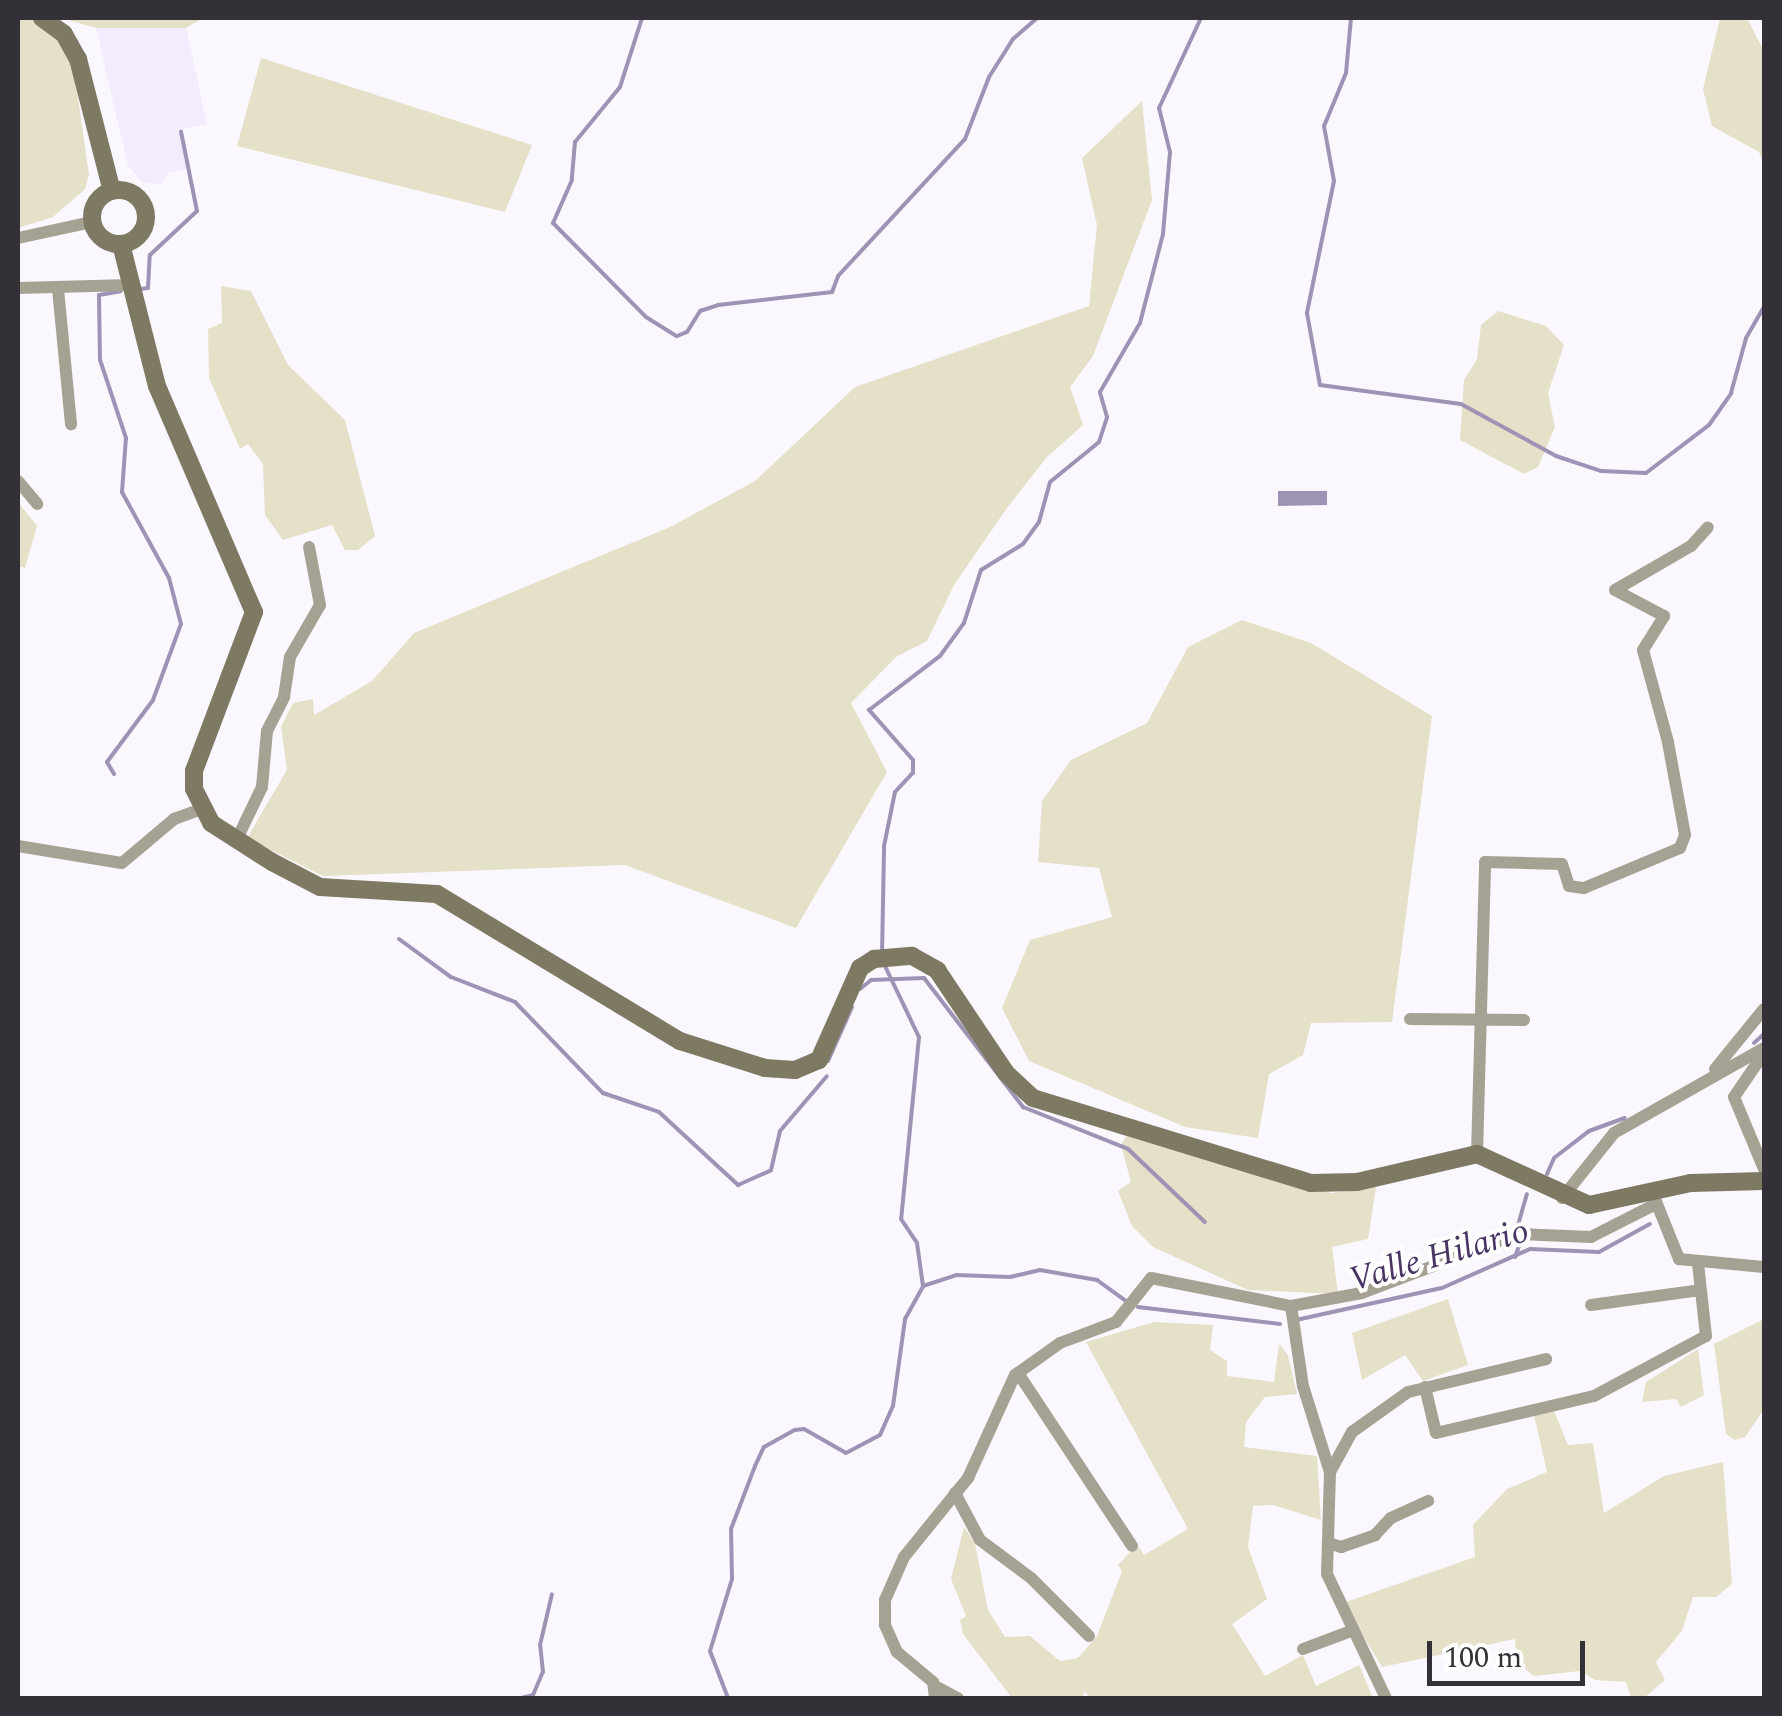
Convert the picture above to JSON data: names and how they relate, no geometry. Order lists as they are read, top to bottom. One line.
{"water":["Valle Hilario"],"scale_bar":"100 m"}
